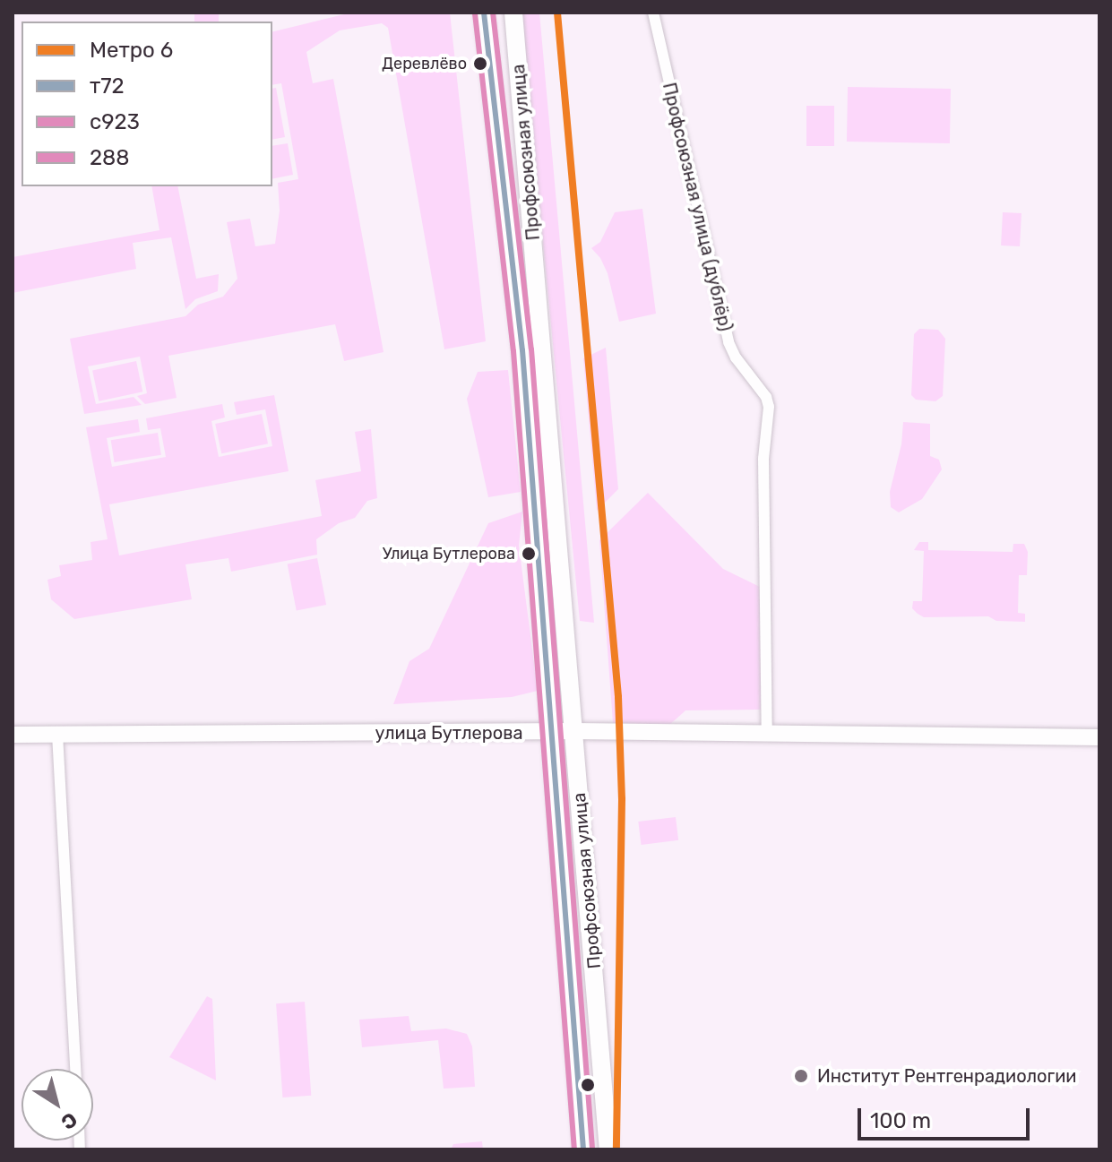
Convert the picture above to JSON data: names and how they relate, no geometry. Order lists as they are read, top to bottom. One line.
{"streets":{"main road":["Профсоюзная улица"],"street":["Профсоюзная улица (дублёр)","улица Бутлерова"]},"crossings":[["Профсоюзная улица","улица Бутлерова"],["Профсоюзная улица (дублёр)","улица Бутлерова"]],"places":["Деревлёво","Улица Бутлерова","Институт Рентгенрадиологии"],"lines":["metro line 6","transit line т72","transit line 288","transit line с923"],"legend":["Метро 6","т72","с923","288"],"scale_bar":"100 m","north":"bottom right"}
